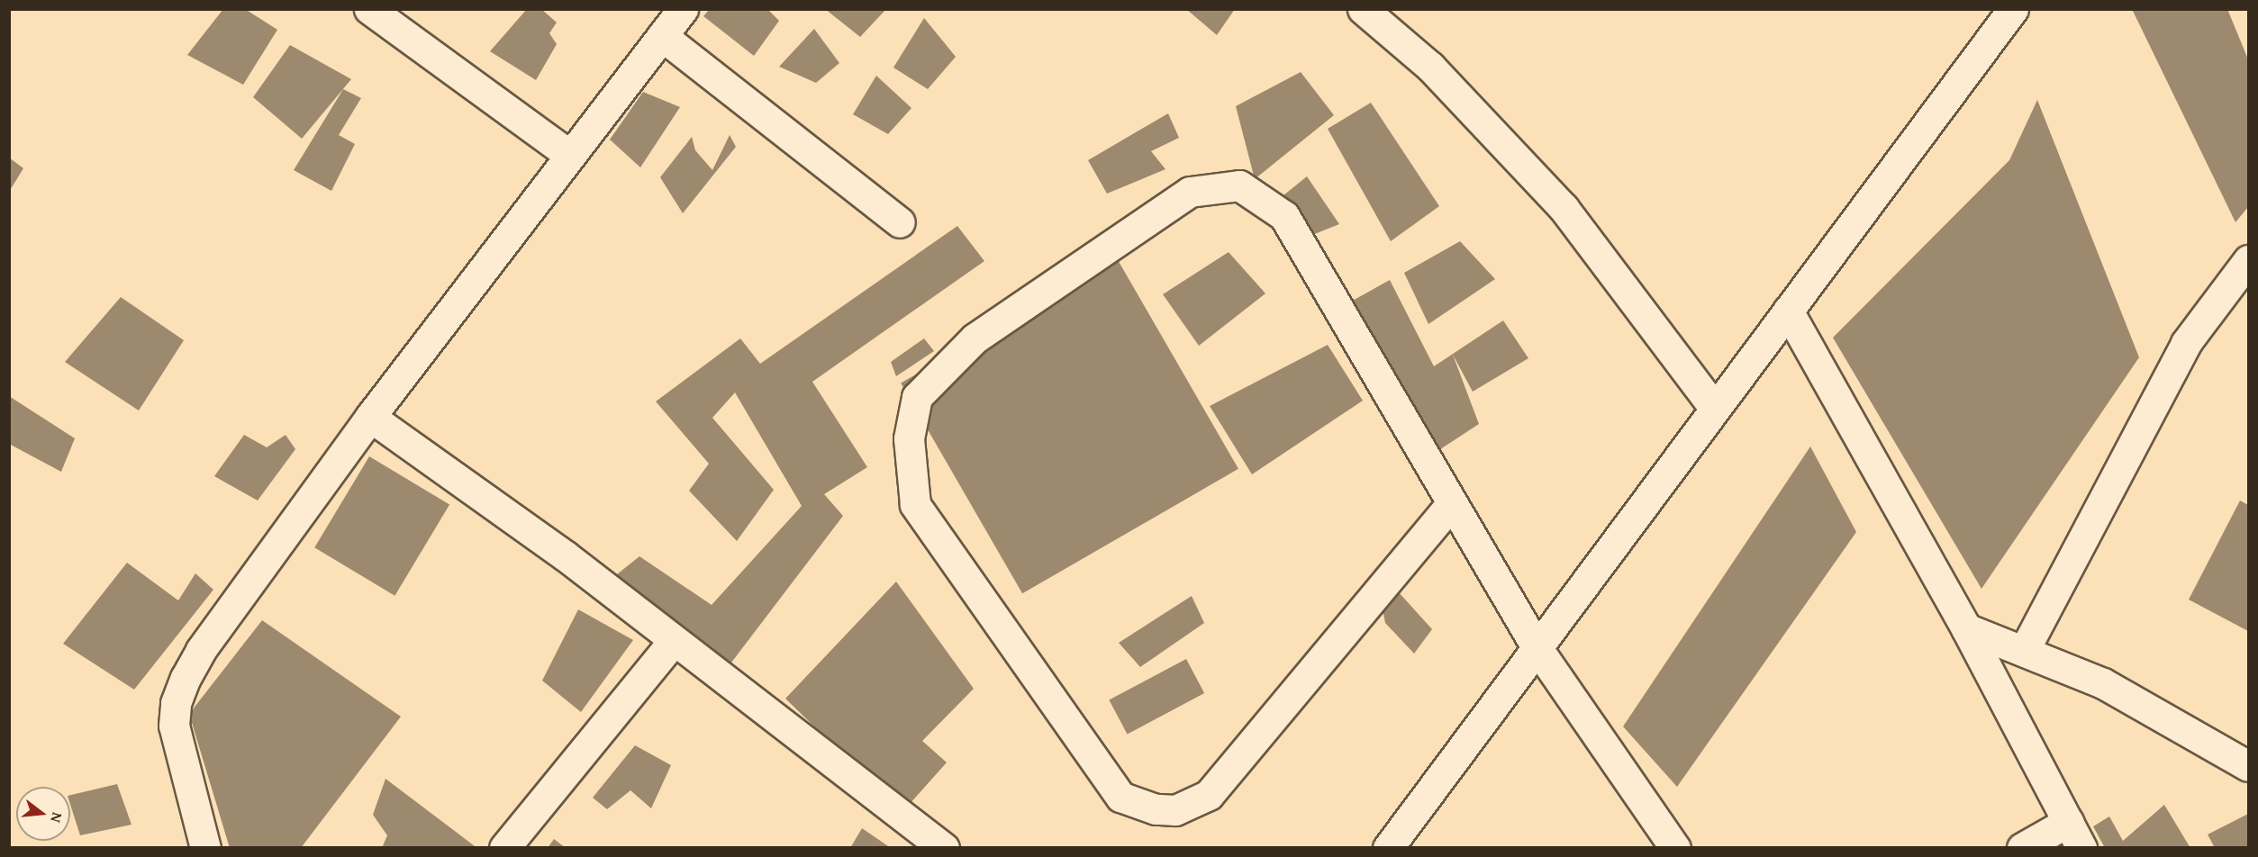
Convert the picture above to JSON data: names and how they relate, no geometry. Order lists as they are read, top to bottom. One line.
{"north":"right"}
